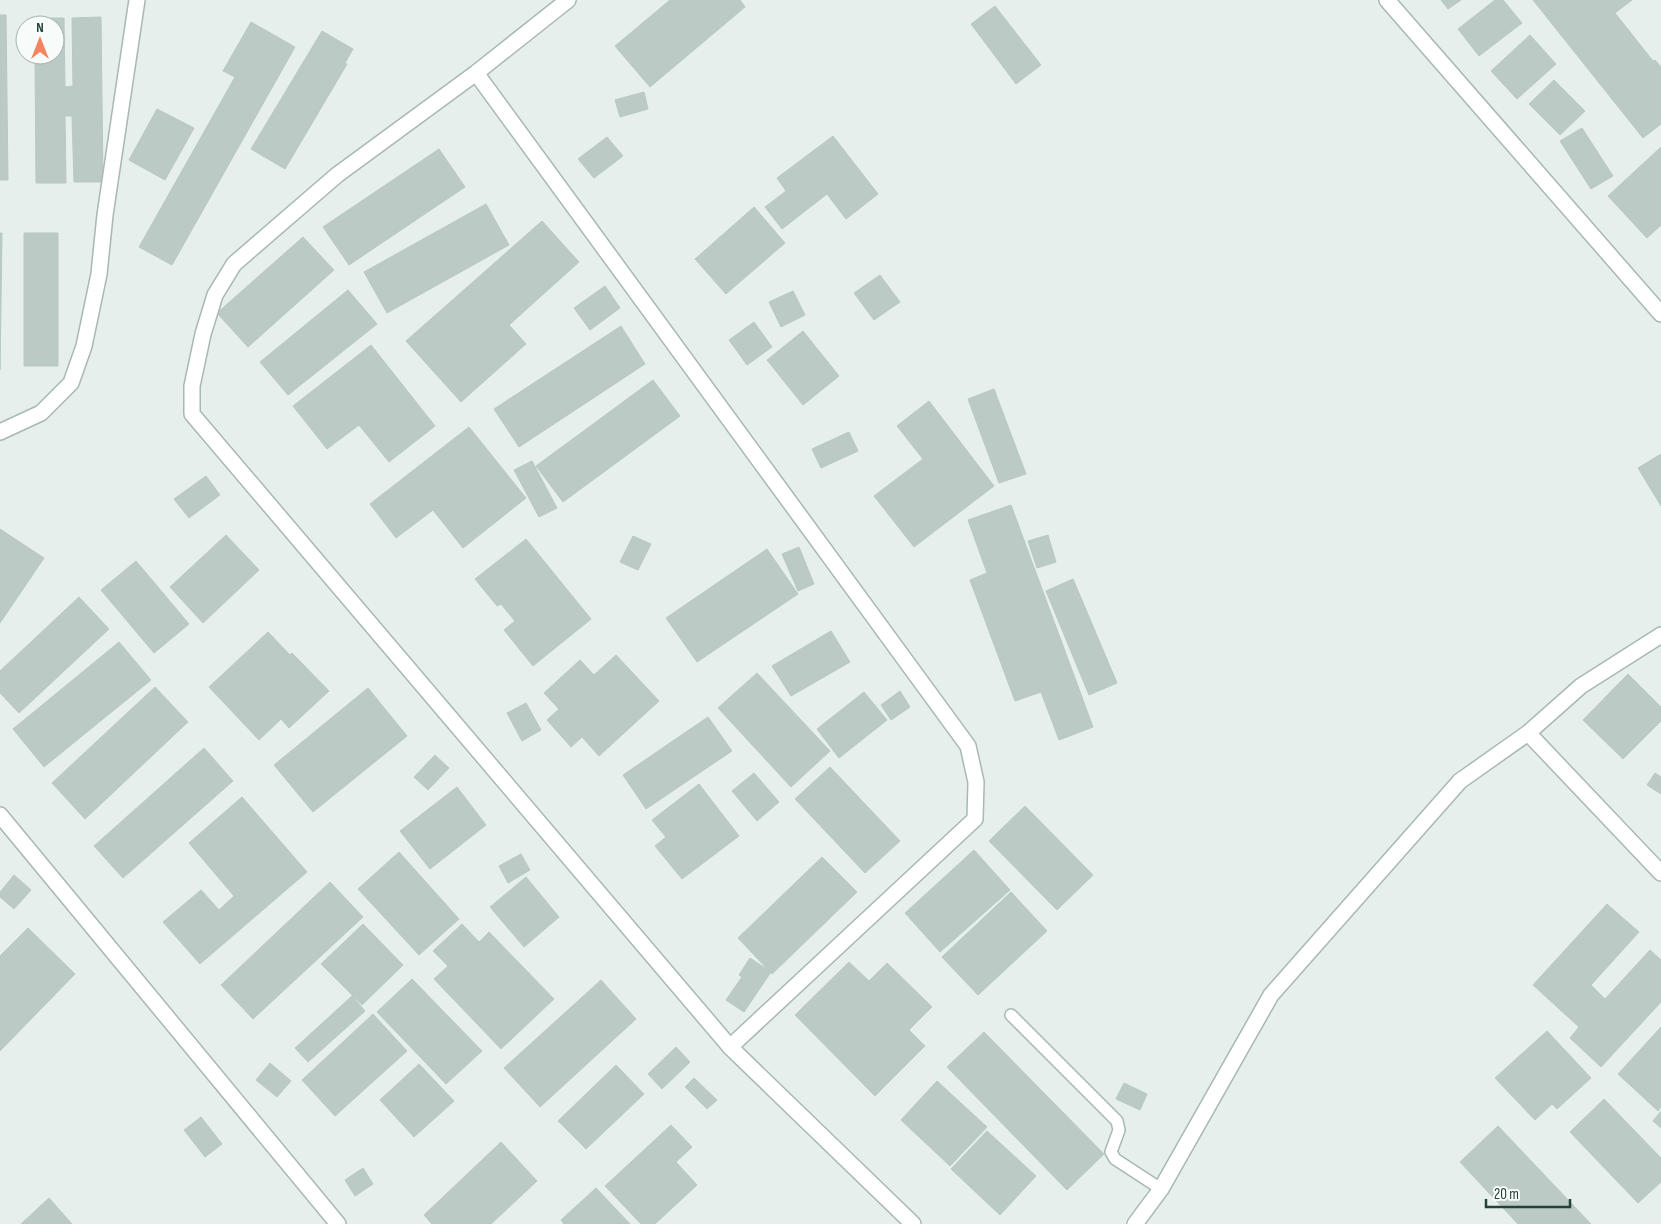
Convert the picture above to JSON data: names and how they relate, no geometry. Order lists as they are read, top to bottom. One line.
{"scale_bar":"20 m","north":"top"}
